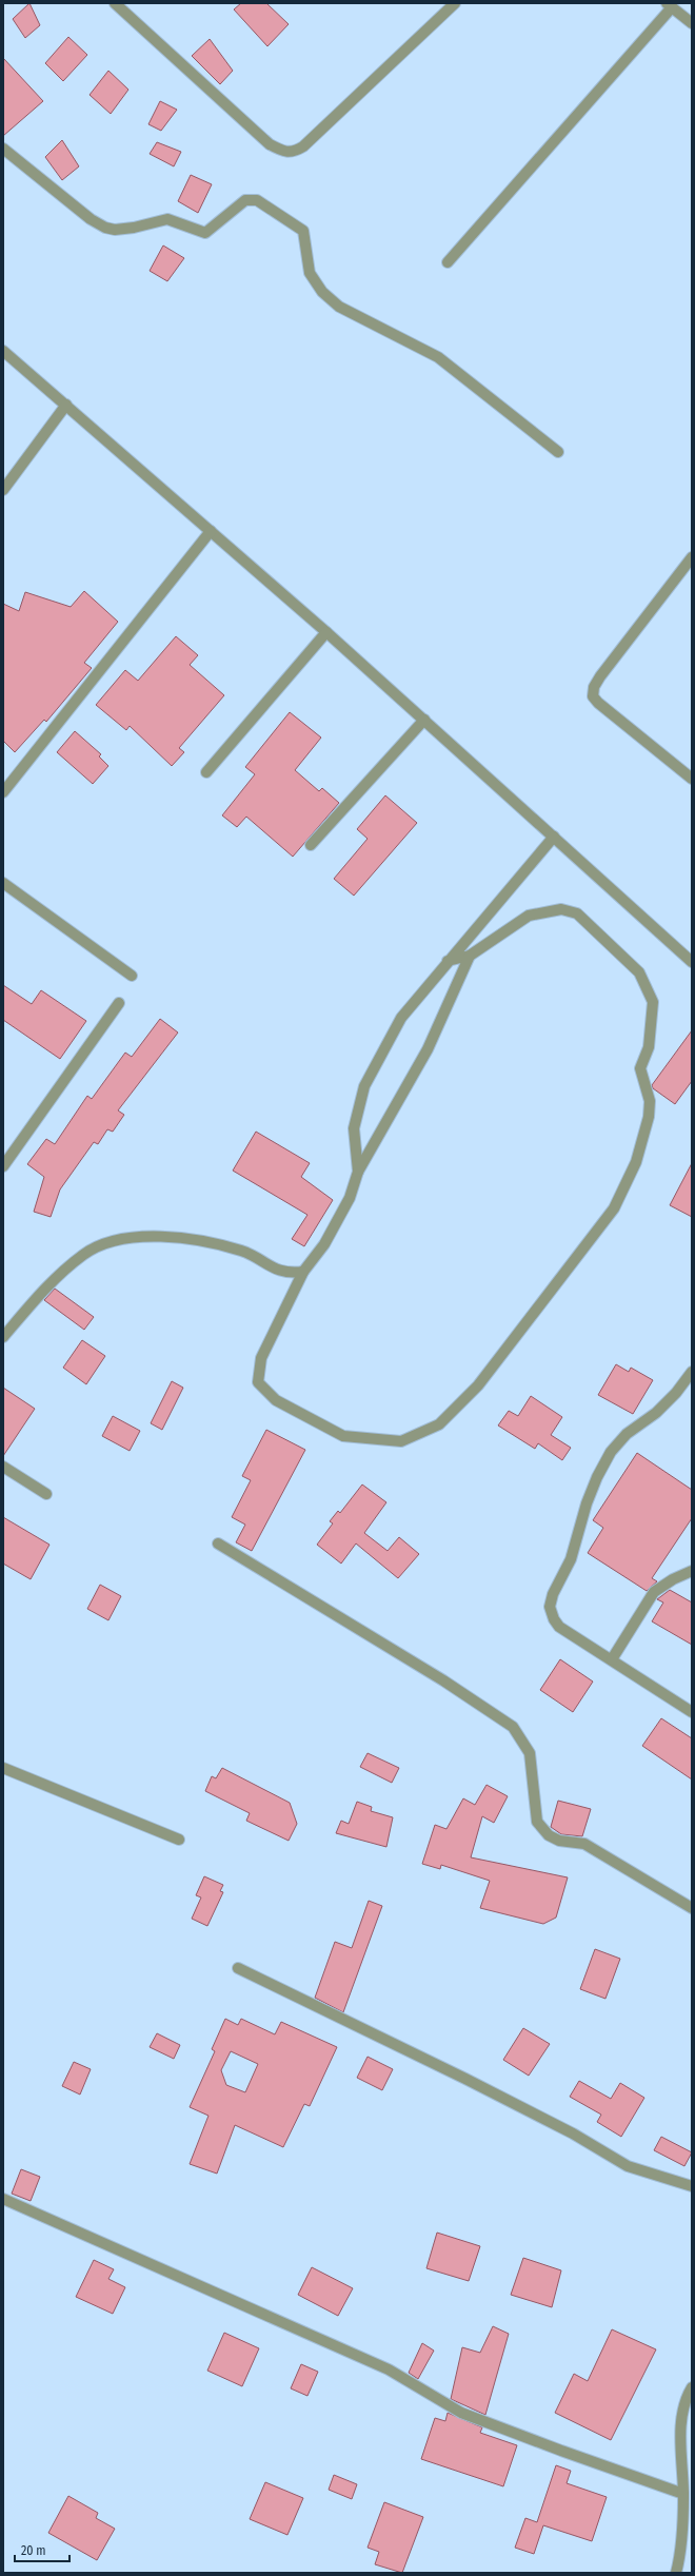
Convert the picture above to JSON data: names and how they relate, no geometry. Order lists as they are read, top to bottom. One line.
{"scale_bar":"20 m"}
